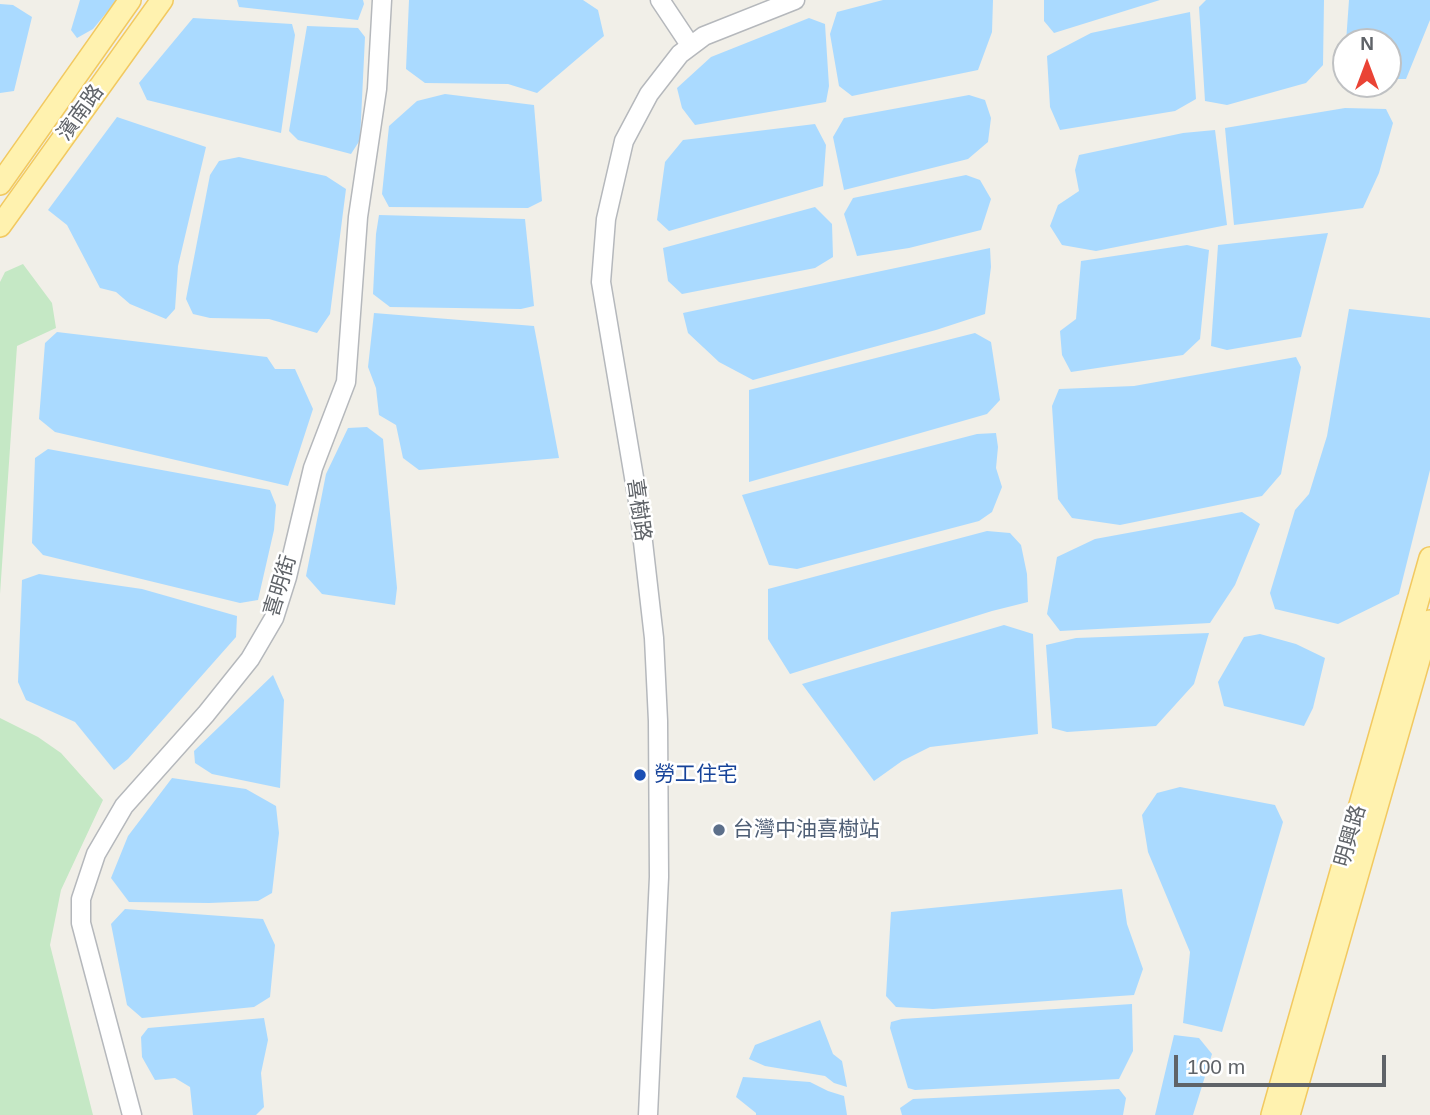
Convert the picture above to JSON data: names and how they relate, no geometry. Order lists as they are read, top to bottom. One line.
{"streets":{"main road":["濱南路","明興路"],"street":["喜樹路","喜明街"]},"places":["勞工住宅","台灣中油喜樹站"],"scale_bar":"100 m","north":"top"}
